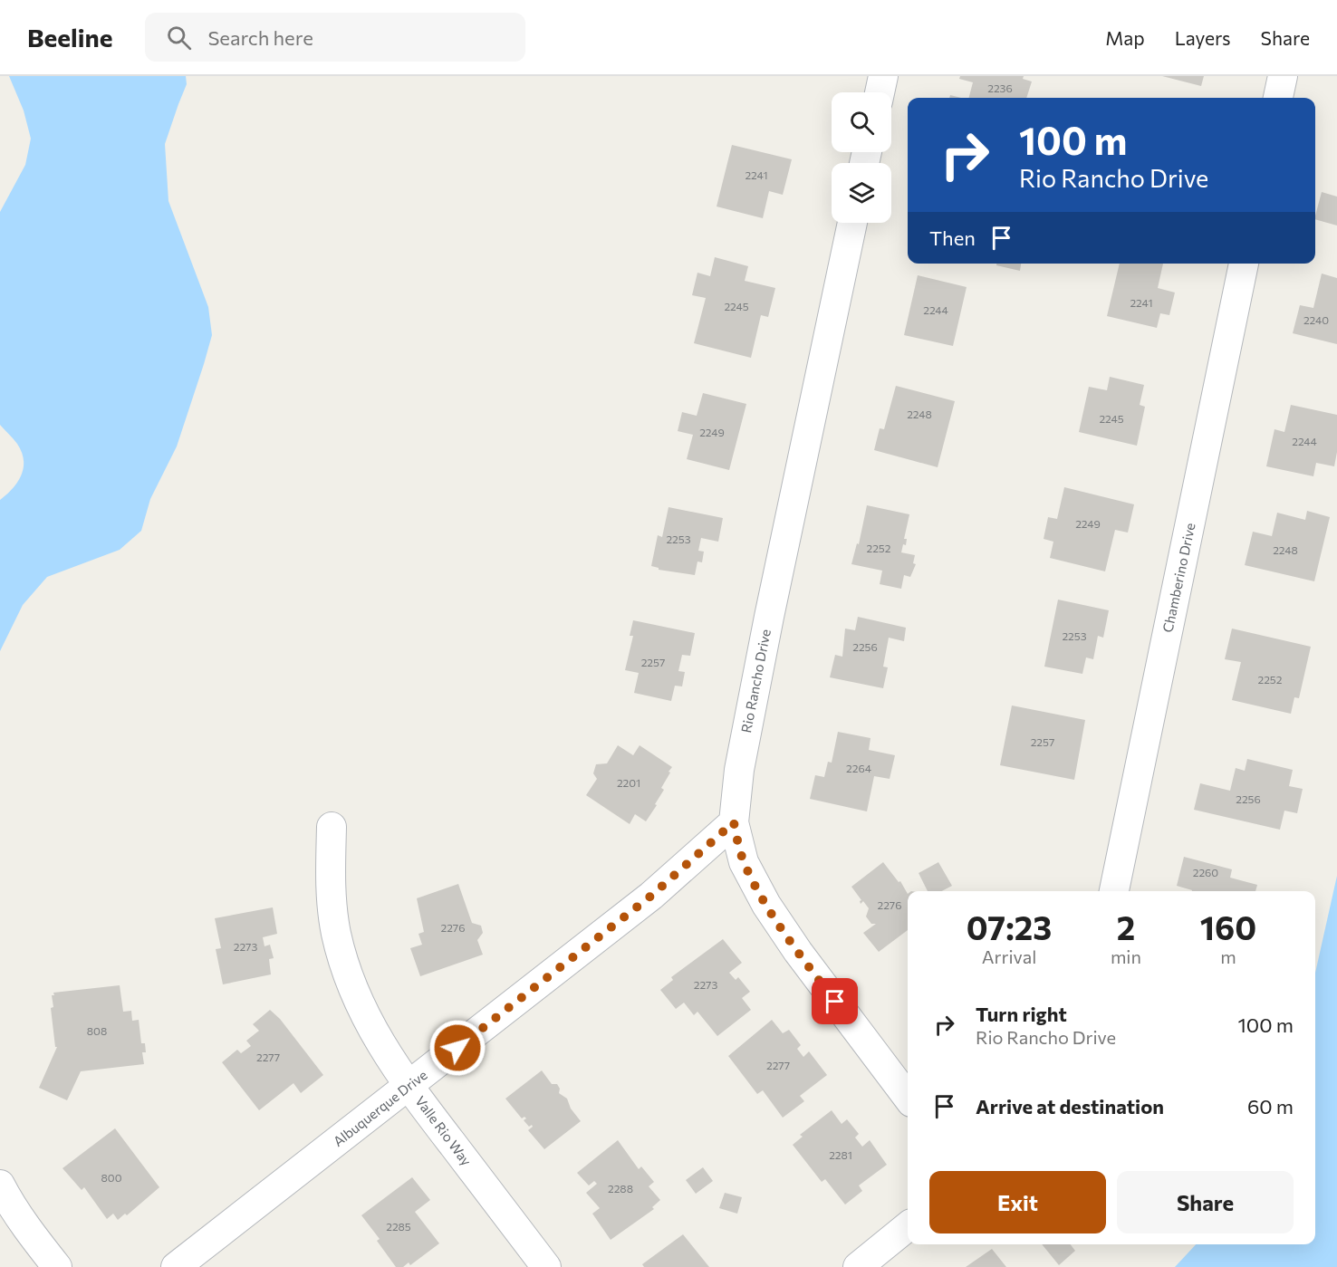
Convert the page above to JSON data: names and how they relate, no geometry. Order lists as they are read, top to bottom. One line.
{"streets":{"street":["Chamberino Drive","Rio Rancho Drive","Albuquerque Drive","Valle Rio Way"]},"crossings":[["Rio Rancho Drive","Albuquerque Drive"],["Albuquerque Drive","Valle Rio Way"]],"house_numbers":["2236","2241","2241","2245","2244","2240","2248","2245","2249","2244","2249","2253","2252","2248","2253","2256","2257","2252","2257","2264","2201","2256","2260","2276","2276","2273","2273","808","2277","2277","2281","800","2288","2285"],"page":{"header":"Beeline","search":"Search here","nav":["Map","Layers","Share"],"turn":["100 m","Rio Rancho Drive"],"then":"Then","eta":["07:23","Arrival","2","min","160","m"],"list":[{"name":"Turn right","note":"Rio Rancho Drive","value":"100 m"},{"name":"Arrive at destination","value":"60 m"}],"buttons":["Exit","Share"]}}
